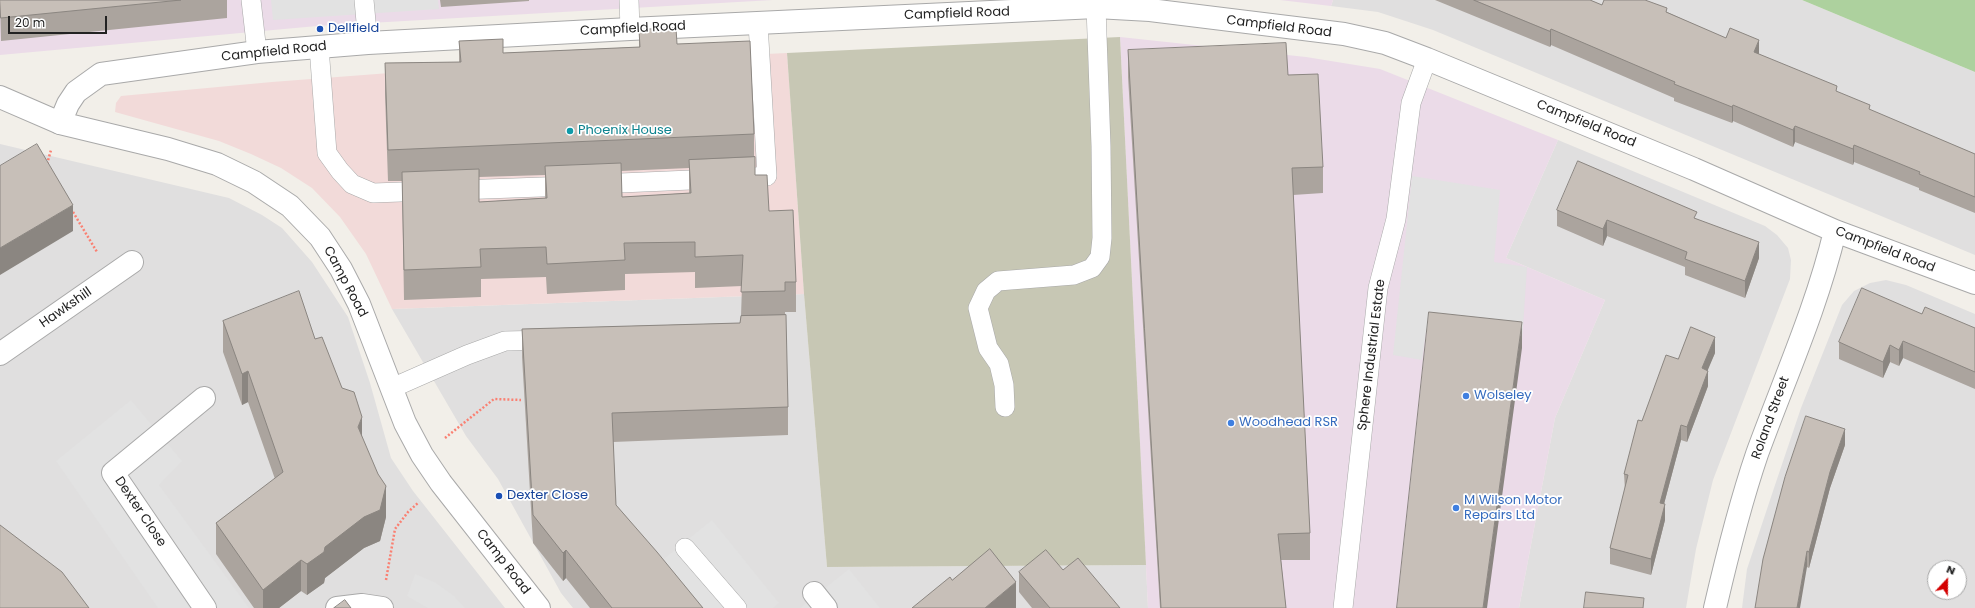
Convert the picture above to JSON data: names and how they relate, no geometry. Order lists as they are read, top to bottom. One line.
{"streets":{"street":["Campfield Road","Camp Road","Hawkshill","Roland Street","Dexter Close"],"lane":["Sphere Industrial Estate"]},"crossings":[["Campfield Road","Camp Road"],["Campfield Road","Sphere Industrial Estate"],["Campfield Road","Roland Street"]],"places":["Dellfield","Phoenix House","Wolseley","Woodhead RSR","Dexter Close","M Wilson Motor Repairs Ltd"],"scale_bar":"20 m","north":"top"}
